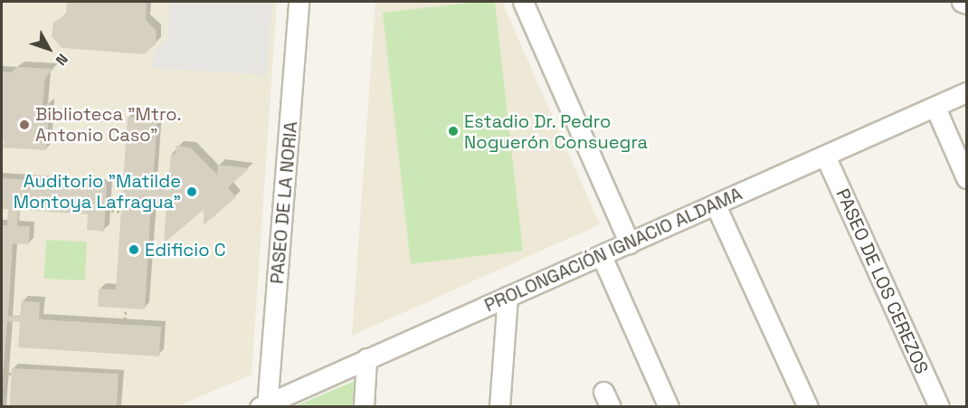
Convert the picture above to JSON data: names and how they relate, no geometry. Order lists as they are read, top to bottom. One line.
{"streets":{"street":["PASEO DE LA NORIA","PROLONGACIÓN IGNACIO ALDAMA","PASEO DE LOS CEREZOS"]},"crossings":[["PASEO DE LA NORIA","PROLONGACIÓN IGNACIO ALDAMA"],["PROLONGACIÓN IGNACIO ALDAMA","PASEO DE LOS CEREZOS"]],"places":["Biblioteca \"Mtro. Antonio Caso\"","Estadio Dr. Pedro Noguerón Consuegra","Auditorio \"Matilde Montoya Lafragua\"","Edificio C"],"north":"bottom right"}
